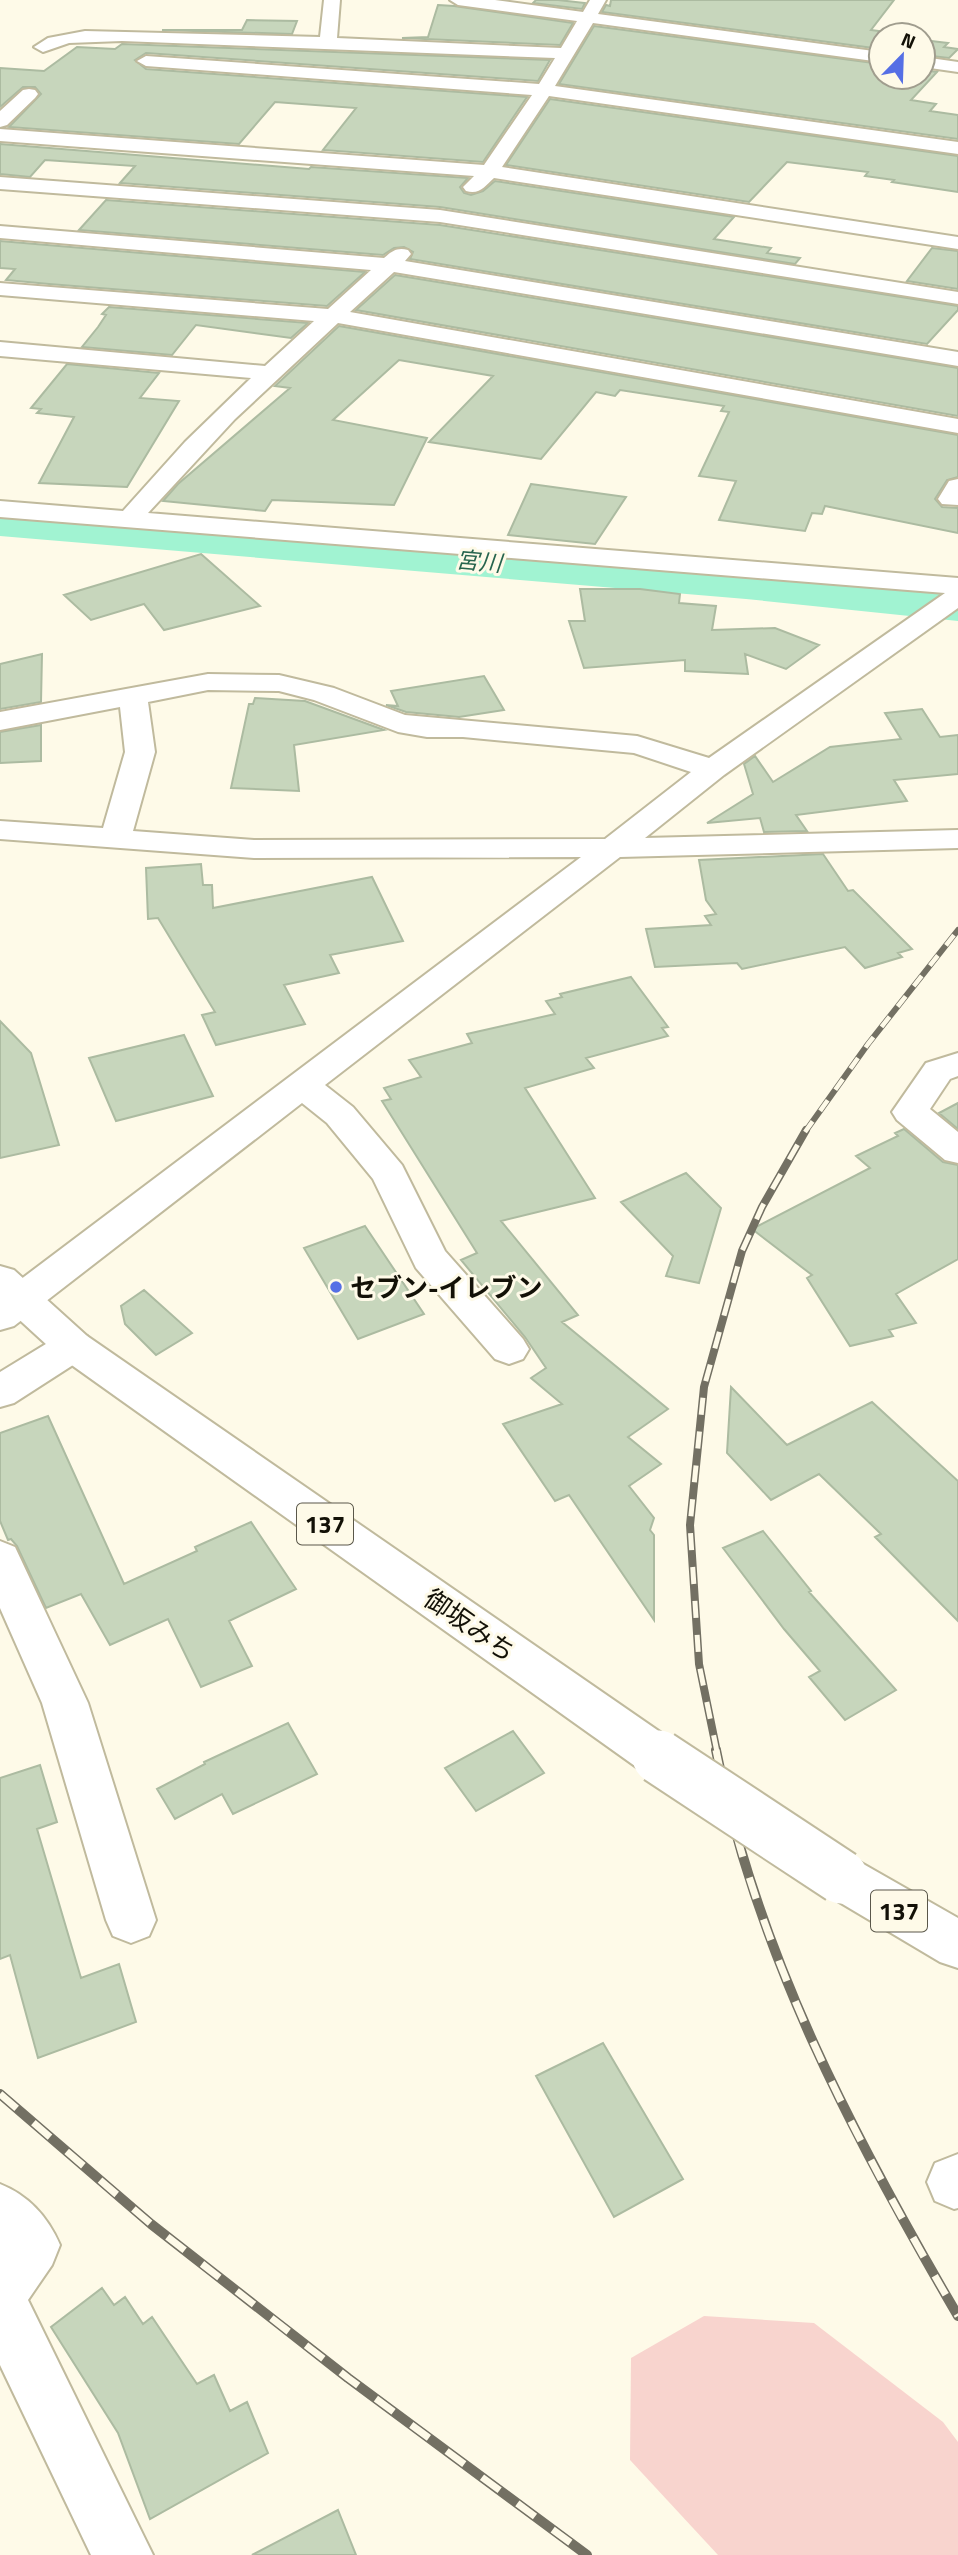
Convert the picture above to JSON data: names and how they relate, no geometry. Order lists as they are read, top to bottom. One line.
{"streets":{"main road":["137","御坂みち"]},"water":["宮川"],"places":["セブン-イレブン"],"north":"top right"}
